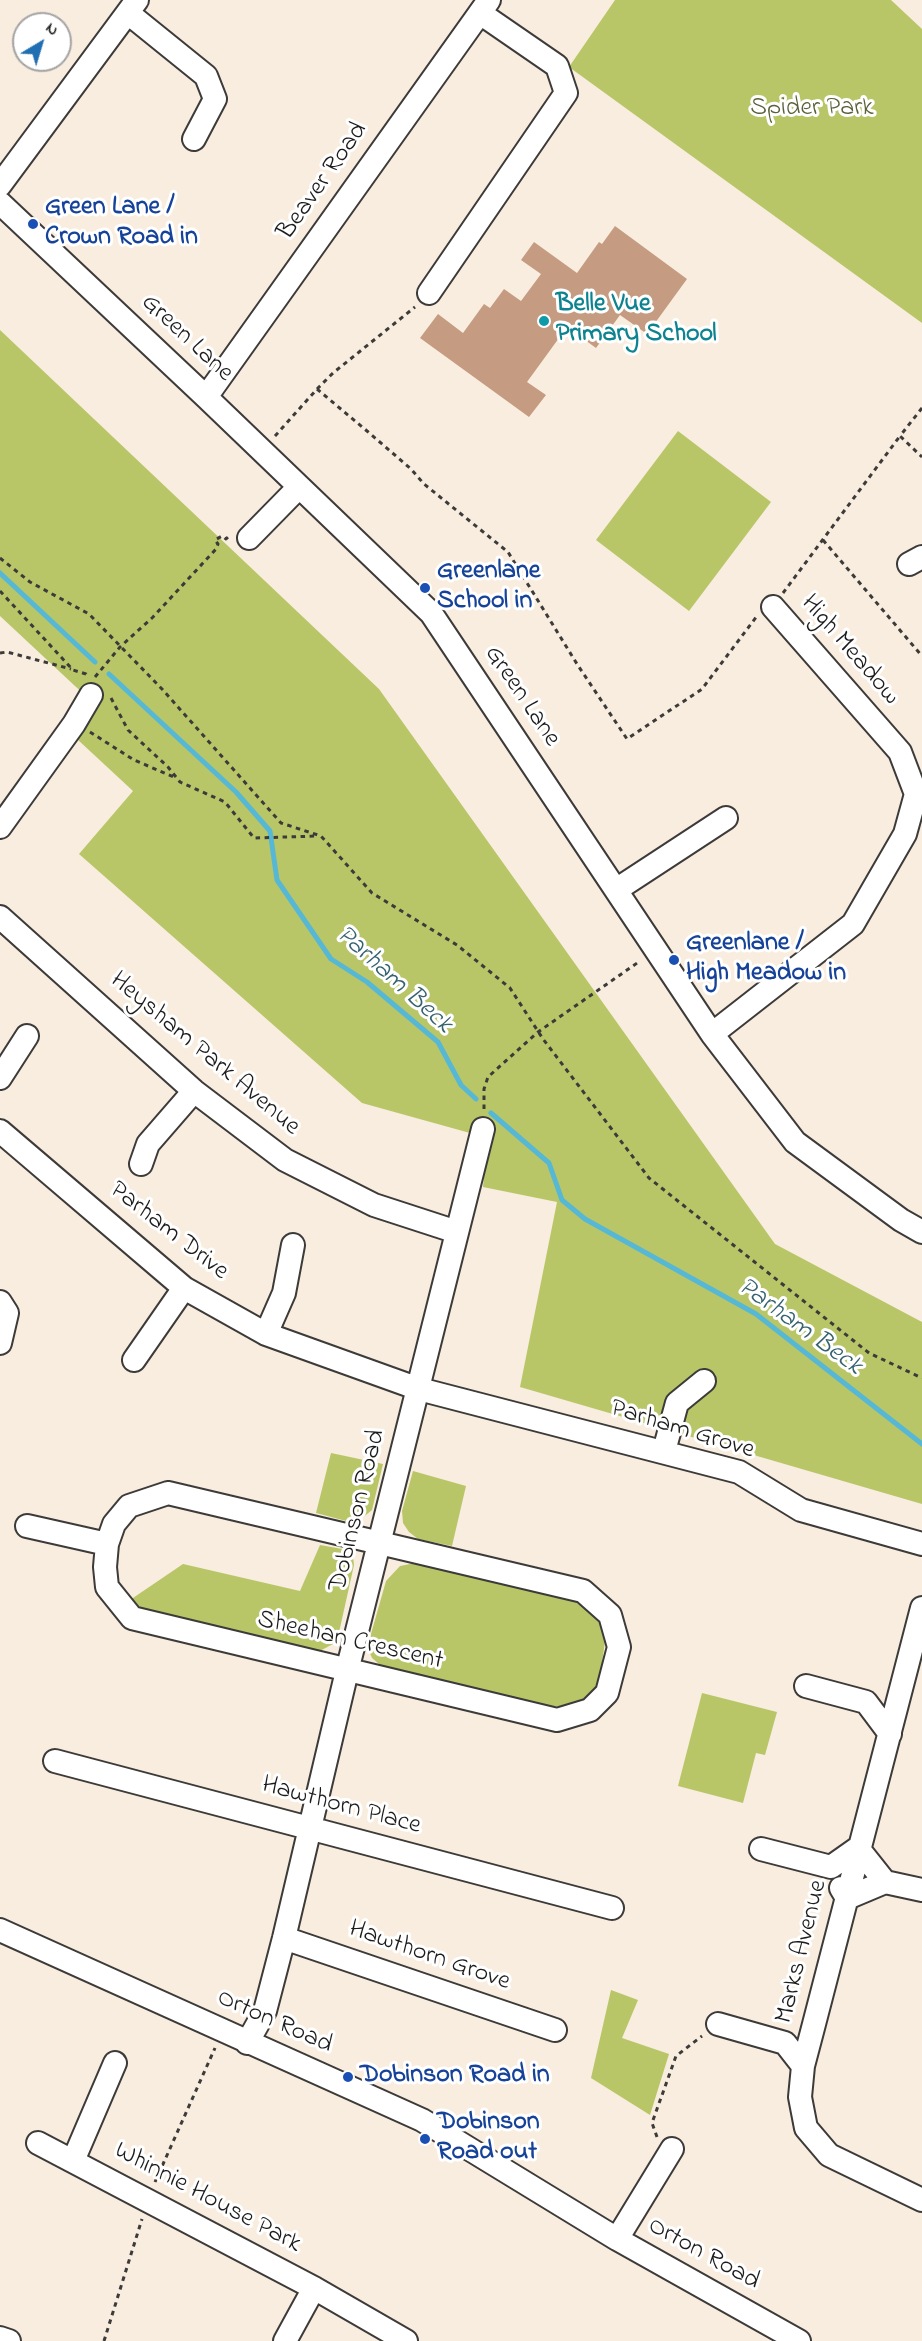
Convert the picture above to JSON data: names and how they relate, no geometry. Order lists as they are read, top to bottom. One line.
{"streets":{"street":["Beaver Road","Green Lane","High Meadow","Heysham Park Avenue","Parham Drive","Parham Grove","Dobinson Road","Sheehan Crescent","Hawthorn Place","Marks Avenue","Hawthorn Grove","Orton Road","Whinnie House Park"]},"crossings":[["Beaver Road","Green Lane"],["Green Lane","High Meadow"],["Heysham Park Avenue","Dobinson Road"],["Parham Drive","Parham Grove"],["Parham Drive","Dobinson Road"],["Parham Grove","Dobinson Road"],["Dobinson Road","Sheehan Crescent"],["Dobinson Road","Hawthorn Place"],["Dobinson Road","Hawthorn Grove"],["Dobinson Road","Orton Road"]],"water":["Parham Beck"],"parks":["Spider Park"],"places":["Green Lane / Crown Road in","Belle Vue Primary School","Greenlane School in","Greenlane / High Meadow in","Dobinson Road in","Dobinson Road out"],"north":"top right"}
